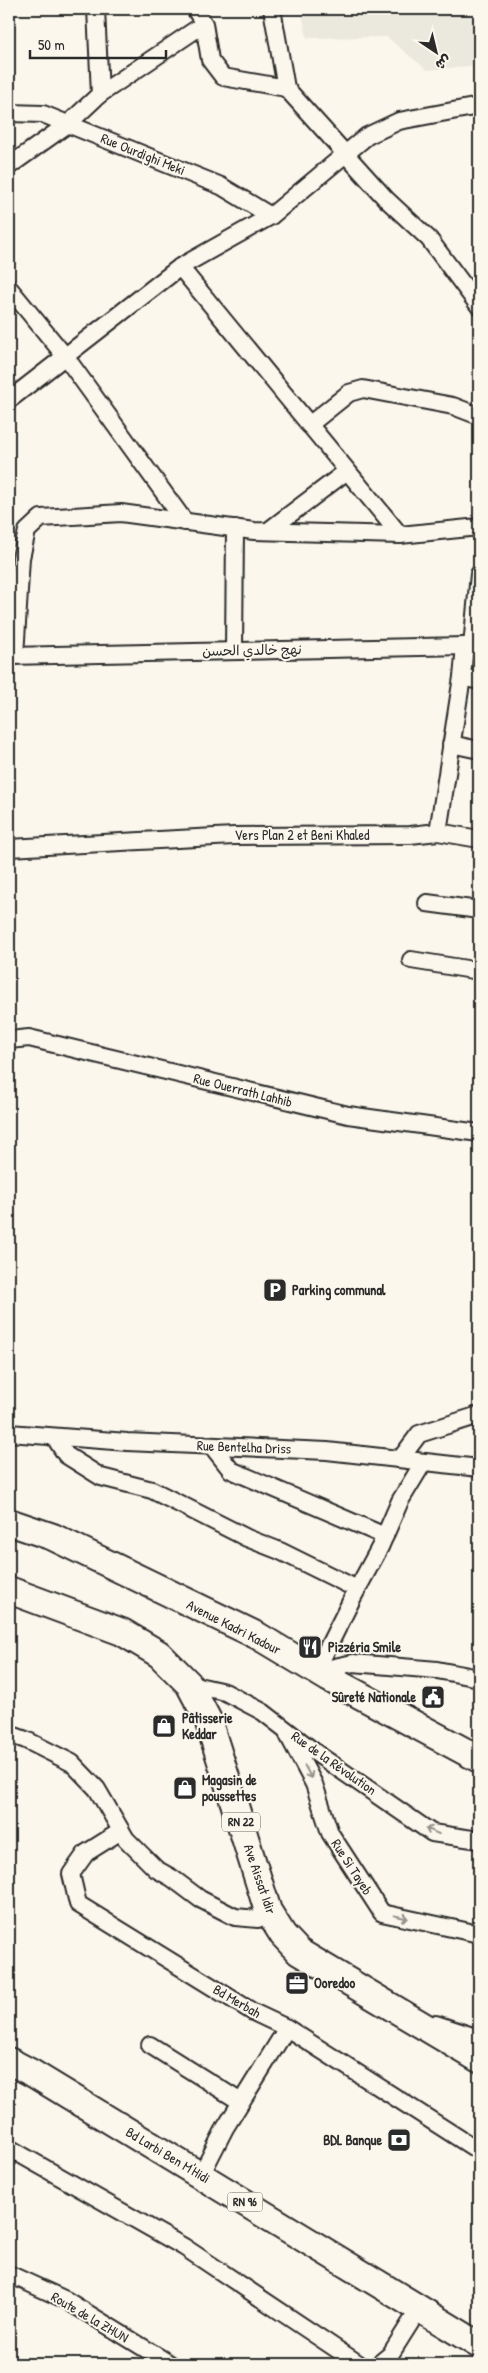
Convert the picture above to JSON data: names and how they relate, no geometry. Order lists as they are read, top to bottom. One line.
{"streets":{"main road":["Avenue Kadri Kadour","RN 22","Ave Aissat Idir","Bd Larbi Ben M'Hidi","RN 96"],"street":["Rue Ourdighi Meki","نهج خالدي الحسن","Vers Plan 2 et Beni Khaled","Rue Ouerrath Lahhib","Rue Bentelha Driss","Rue de la Révolution","Rue Si Tayeb","Bd Merbah","Route de la ZHUN"]},"crossings":[["Rue de la Révolution","Rue Si Tayeb"],["Rue de la Révolution","Ave Aissat Idir"]],"one_way":["Rue de la Révolution","Rue Si Tayeb"],"places":{"parking":["Parking communal"],"restaurant":["Pizzéria Smile"],"public building":["Sûreté Nationale"],"shop":["Pâtisserie Keddar","Magasin de poussettes"],"office":["Ooredoo"],"bank":["BDL Banque"]},"scale_bar":"50 m","north":"bottom right"}
